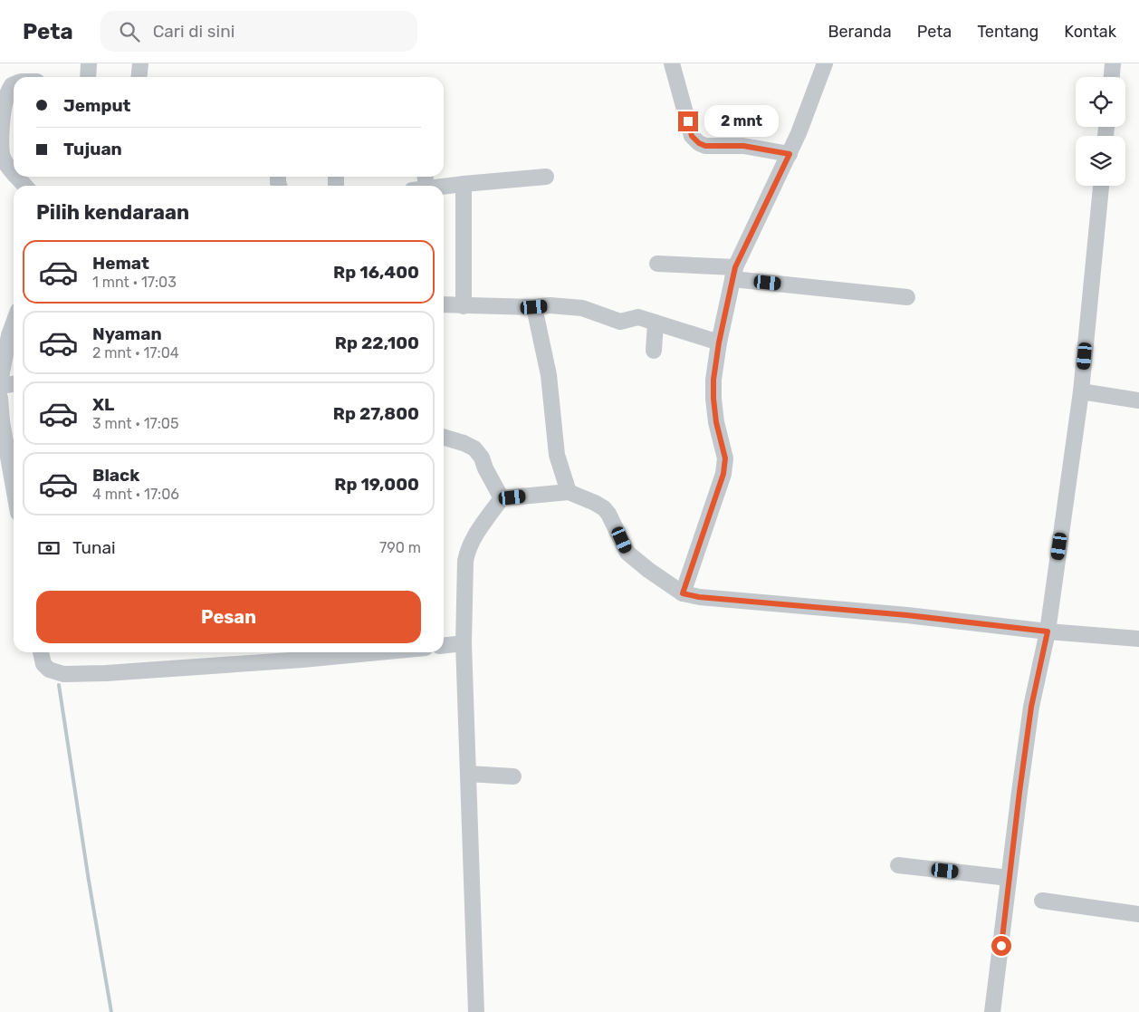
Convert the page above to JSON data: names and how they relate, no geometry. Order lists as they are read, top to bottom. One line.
{"page":{"header":"Peta","search":"Cari di sini","nav":["Beranda","Peta","Tentang","Kontak"],"banner":["Jemput","Tujuan"],"bubble":"2 mnt","heading":"Pilih kendaraan","list":[{"name":"Hemat","note":"1 mnt · 17:03","value":"Rp 16,400"},{"name":"Nyaman","note":"2 mnt · 17:04","value":"Rp 22,100"},{"name":"XL","note":"3 mnt · 17:05","value":"Rp 27,800"},{"name":"Black","note":"4 mnt · 17:06","value":"Rp 19,000"}],"pay":["Tunai","790 m"],"buttons":"Pesan"}}
